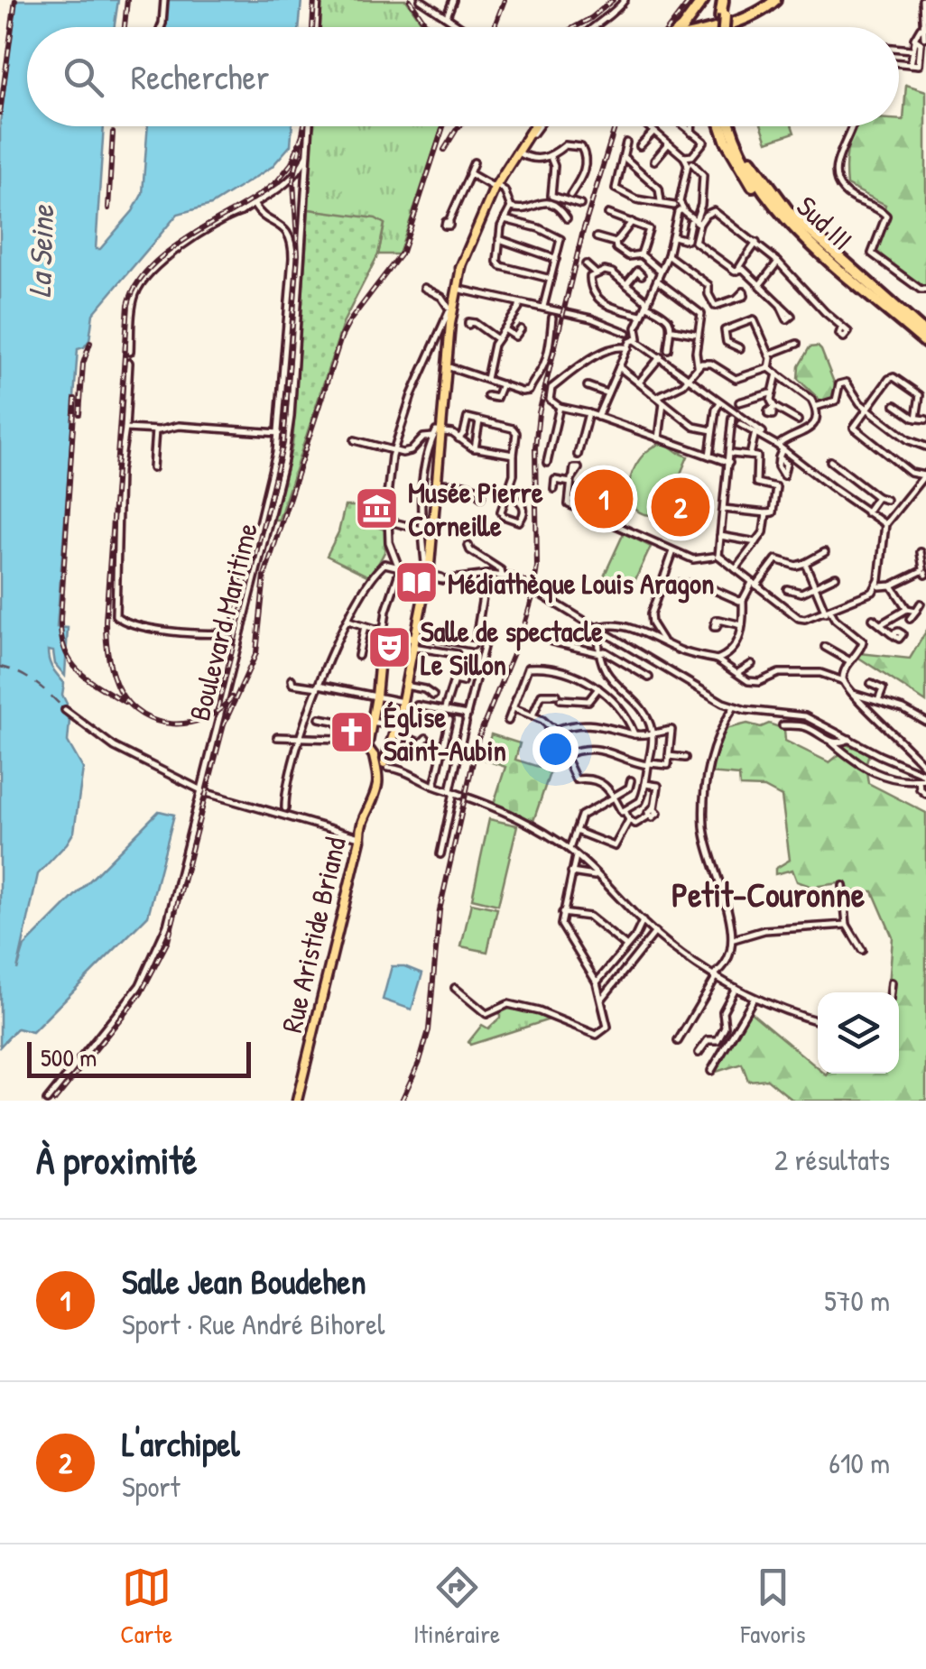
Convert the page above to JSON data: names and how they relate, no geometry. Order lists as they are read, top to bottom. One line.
{"streets":{"highway":["Sud III"],"main road":["Rue Aristide Briand"],"street":["Boulevard Maritime"]},"districts":["Petit-Couronne"],"water":["La Seine"],"places":{"museum":["Musée Pierre Corneille"],"library":["Médiathèque Louis Aragon"],"theatre":["Salle de spectacle Le Sillon"],"church":["Église Saint-Aubin"]},"scale_bar":"500 m","page":{"search":"Rechercher","pins":["1","2"],"scale":"500 m","heading":["À proximité","2 résultats"],"list":[{"mark":"1","name":"Salle Jean Boudehen","note":"Sport · Rue André Bihorel","value":"570 m"},{"mark":"2","name":"L'archipel","note":"Sport","value":"610 m"}],"nav":["Carte","Itinéraire","Favoris"]}}
